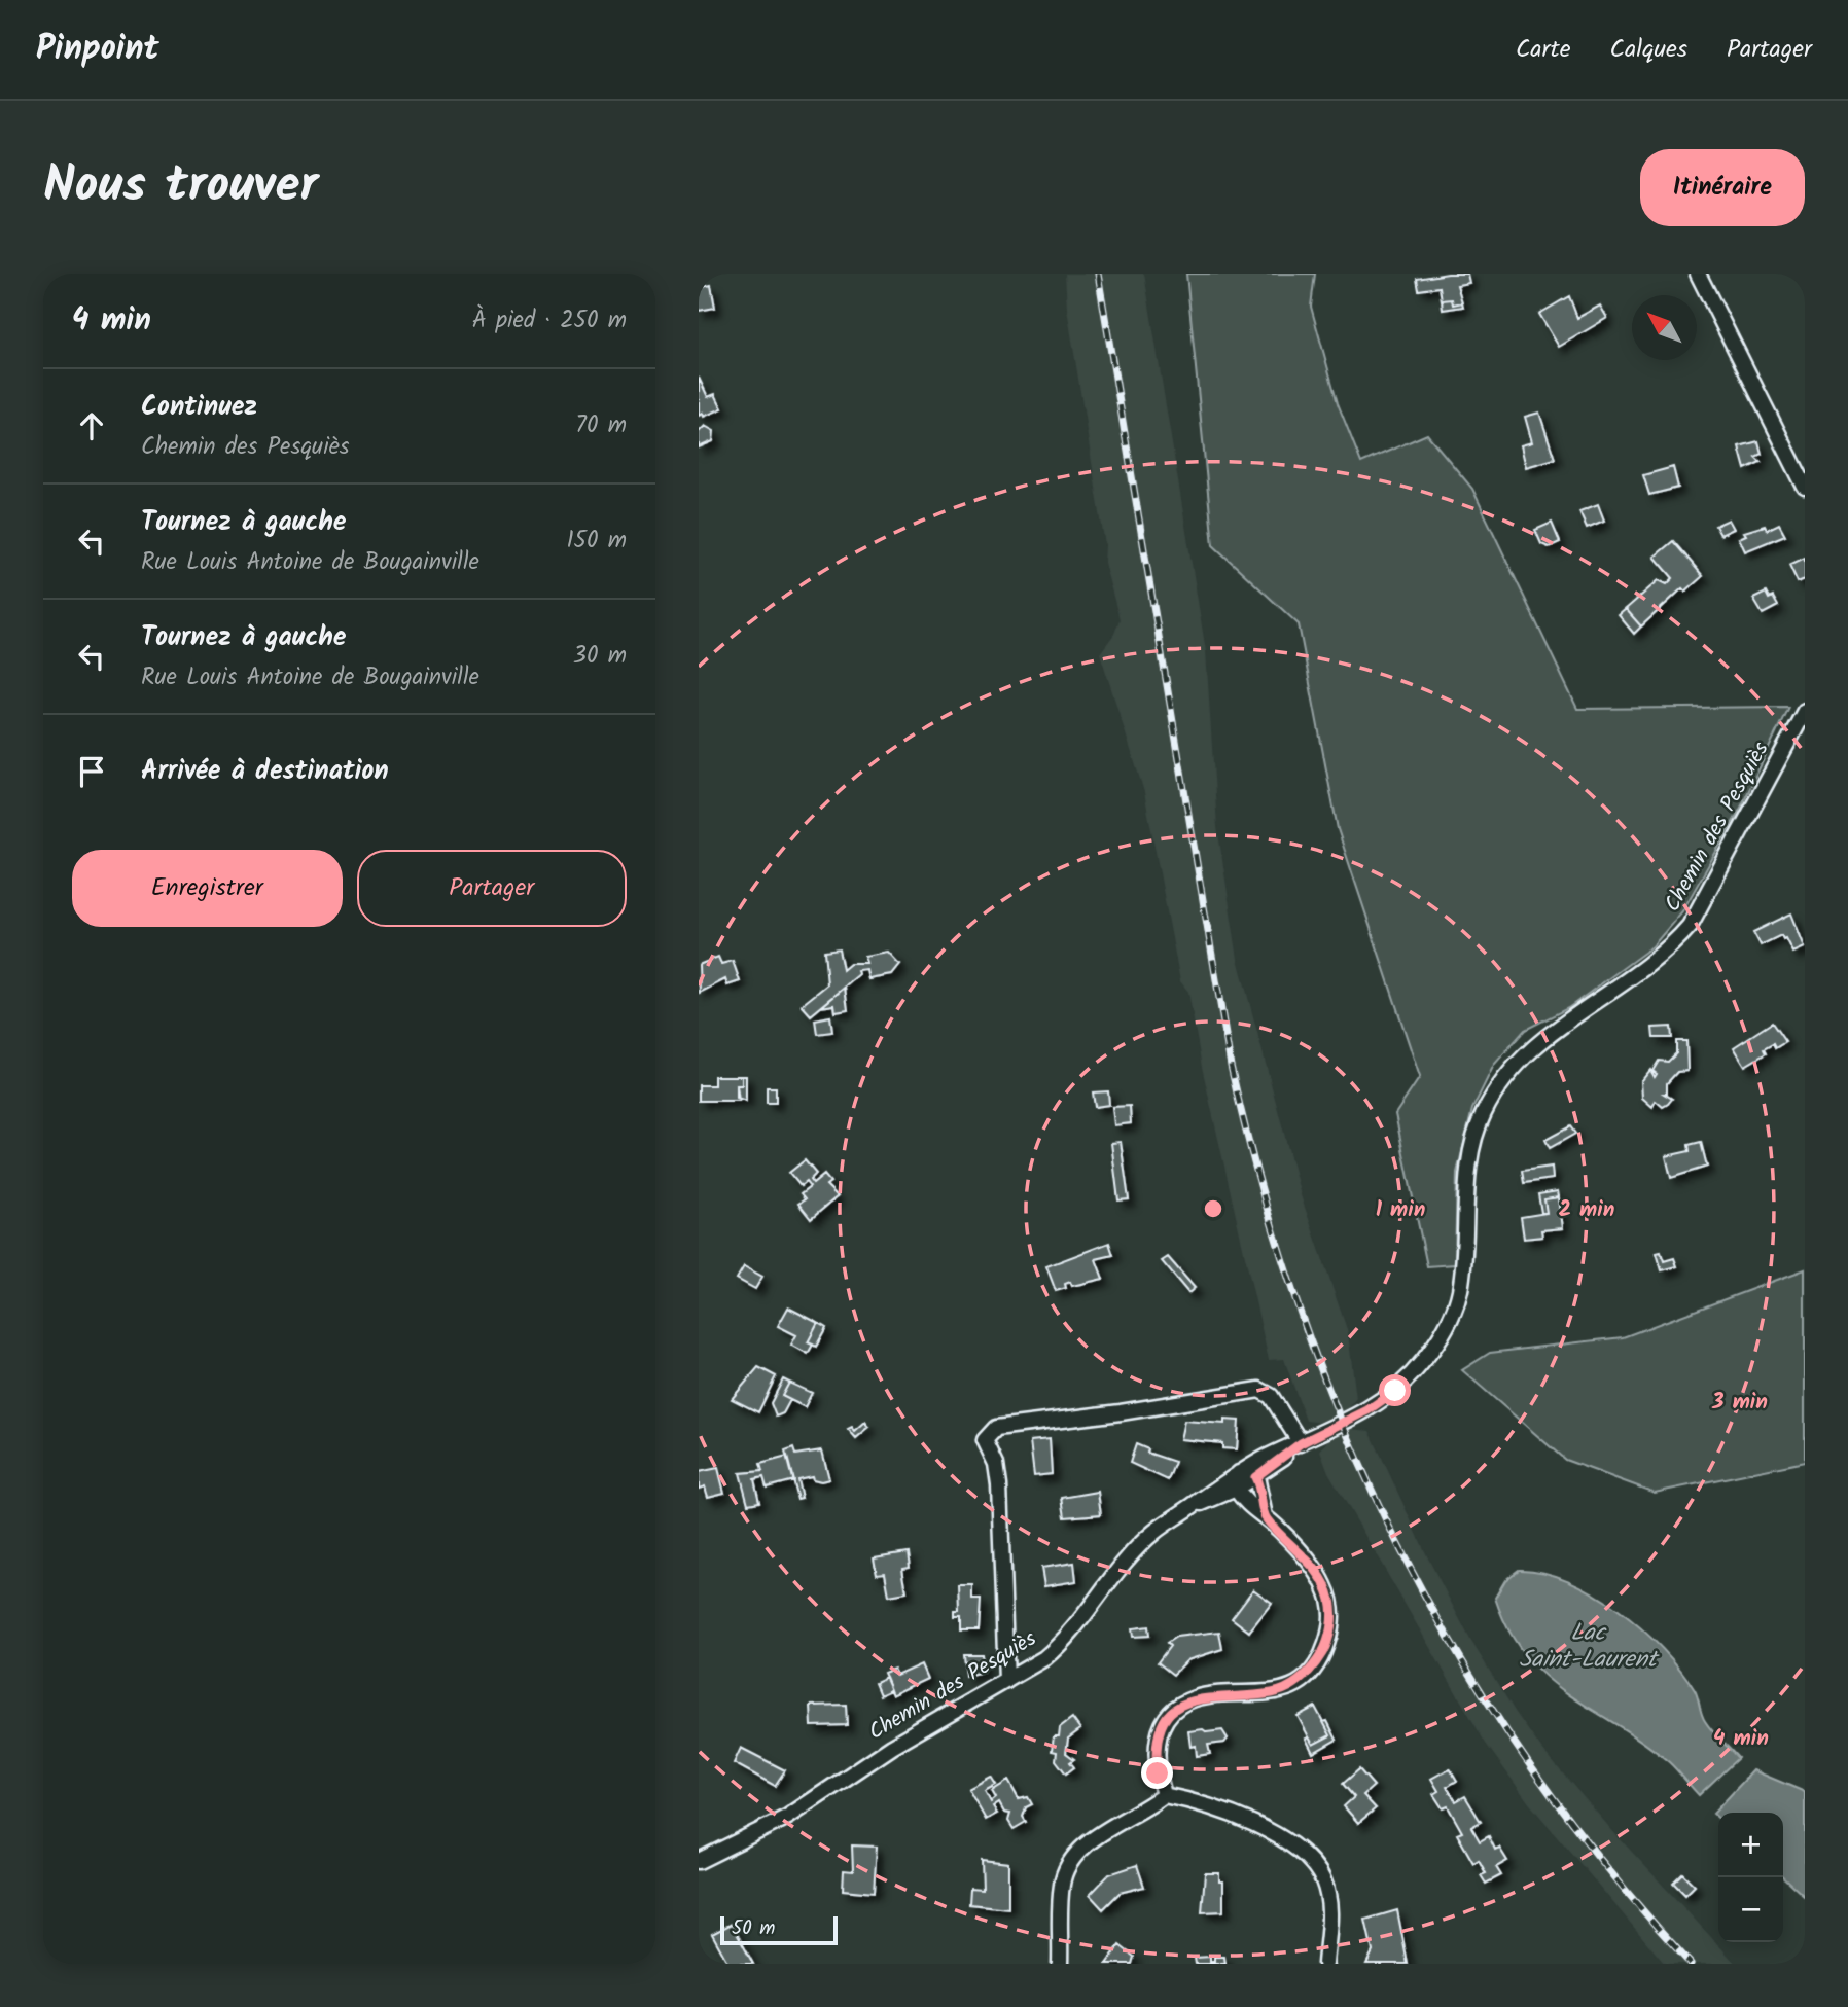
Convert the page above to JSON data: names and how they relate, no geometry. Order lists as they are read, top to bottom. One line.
{"streets":{"street":["Chemin des Pesquiès"]},"water":["Lac Saint-Laurent"],"scale_bar":"50 m","north":"top left","page":{"header":"Pinpoint","nav":["Carte","Calques","Partager"],"title":"Nous trouver","buttons":["Itinéraire",["Enregistrer","Partager"]],"heading":["4 min","À pied · 250 m"],"list":[["Continuez","Chemin des Pesquiès","70 m"],["Tournez à gauche","Rue Louis Antoine de Bougainville","150 m"],["Tournez à gauche","Rue Louis Antoine de Bougainville","30 m"],"Arrivée à destination"],"map_buttons":["+","−"],"scale":"50 m"},"rings":["1 min","2 min","3 min","4 min"]}
